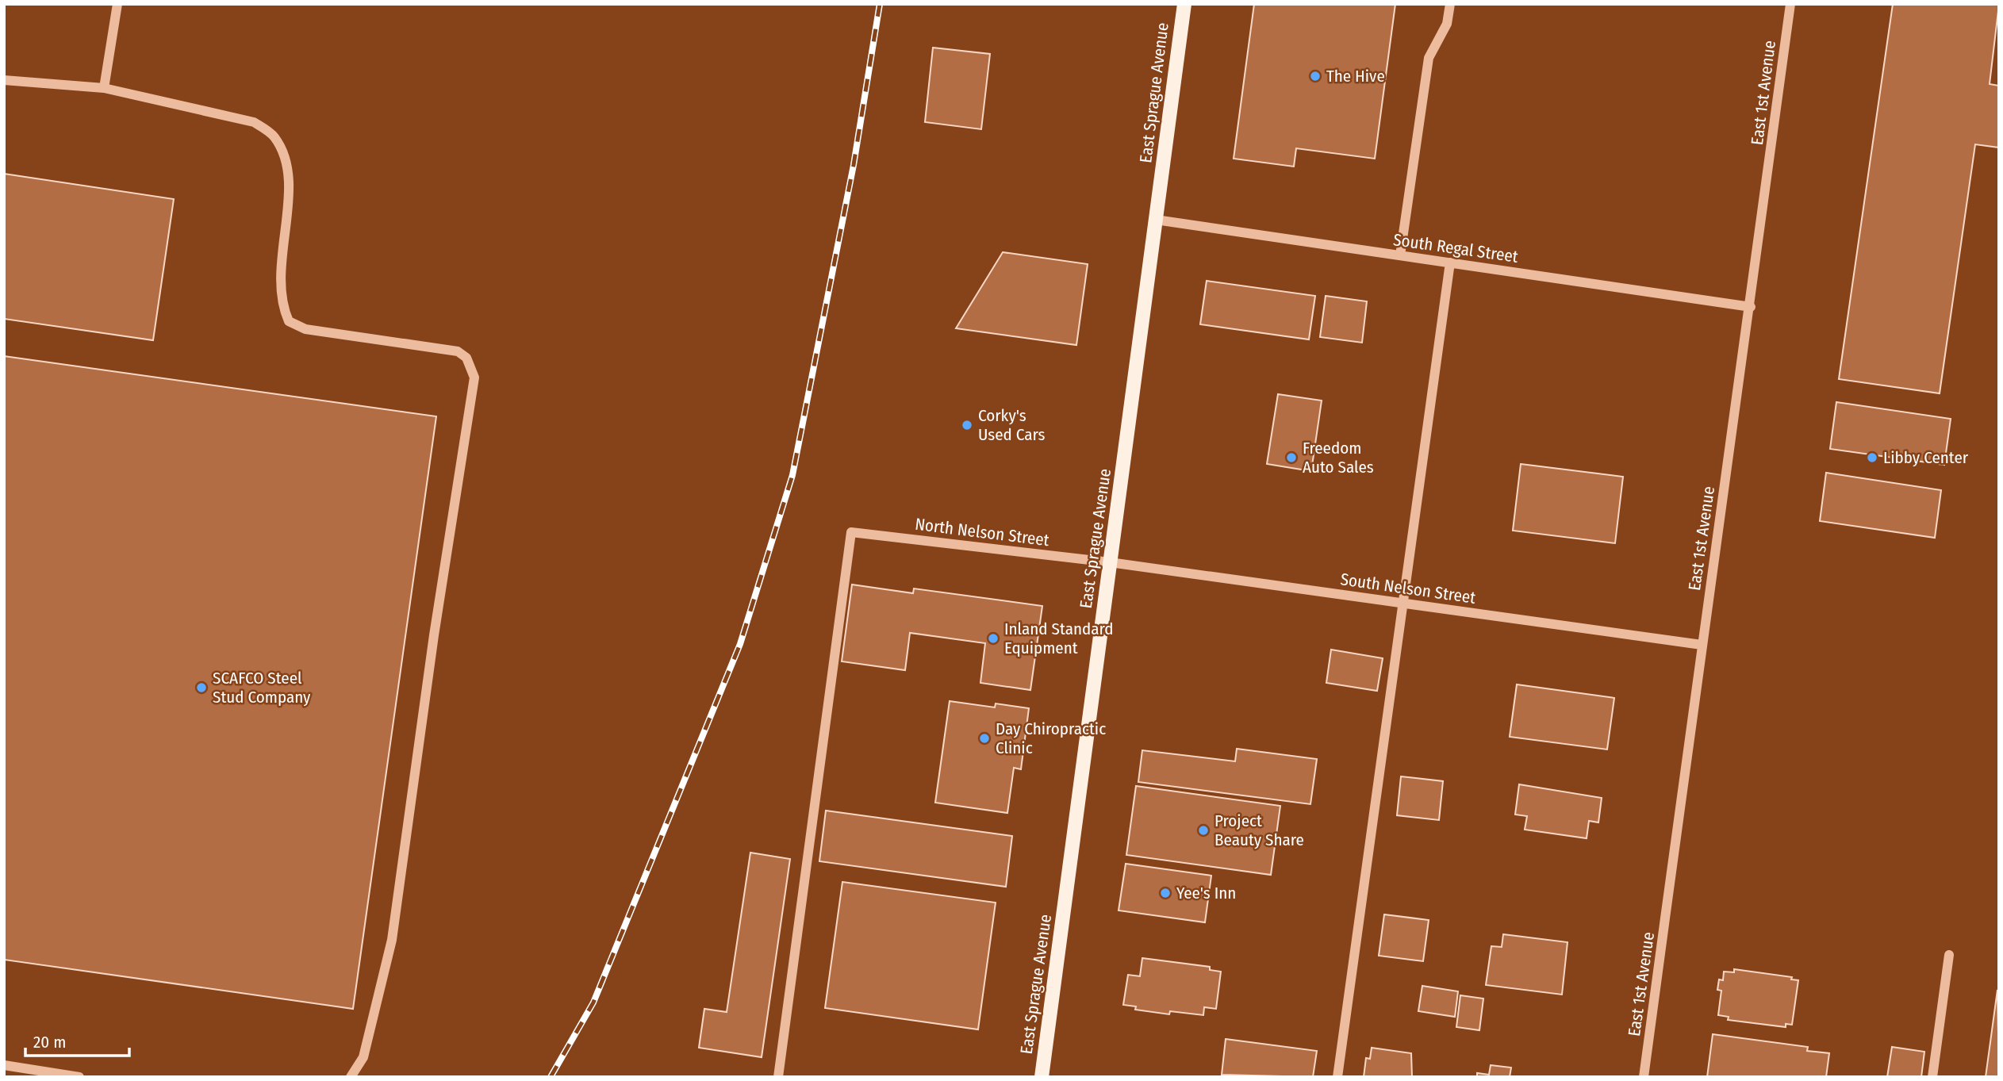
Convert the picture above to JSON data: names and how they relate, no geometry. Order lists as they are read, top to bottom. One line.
{"streets":{"main road":["East Sprague Avenue"],"street":["East 1st Avenue","South Regal Street","North Nelson Street","South Nelson Street"]},"crossings":[["East Sprague Avenue","South Regal Street"],["East Sprague Avenue","North Nelson Street"],["East Sprague Avenue","South Nelson Street"],["East 1st Avenue","South Regal Street"],["East 1st Avenue","South Nelson Street"],["North Nelson Street","South Nelson Street"]],"places":["The Hive","Corky's Used Cars","Freedom Auto Sales","Libby Center","Inland Standard Equipment","SCAFCO Steel Stud Company","Day Chiropractic Clinic","Project Beauty Share","Yee's Inn"],"scale_bar":"20 m"}
